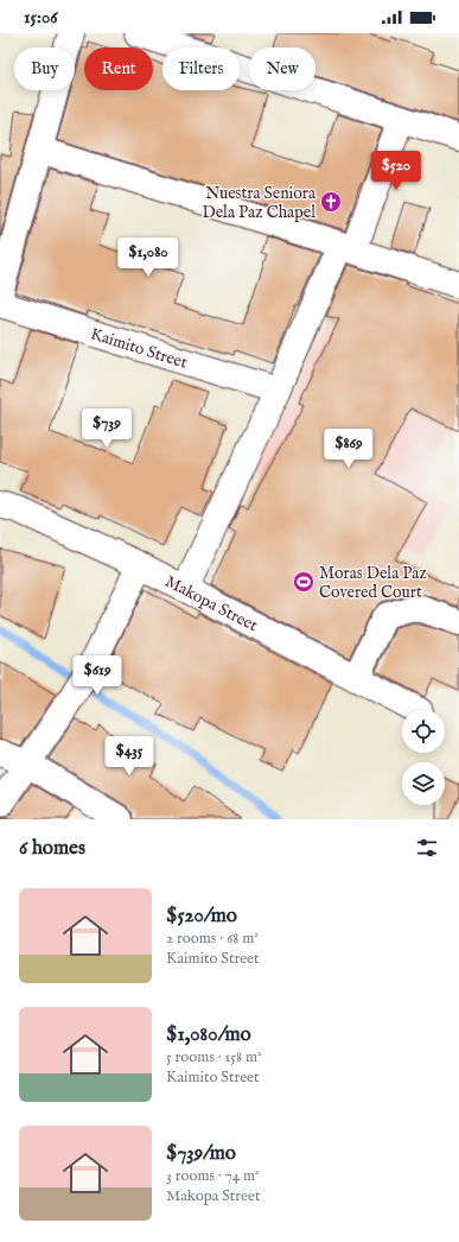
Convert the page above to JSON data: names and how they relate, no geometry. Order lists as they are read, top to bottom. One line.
{"streets":{"street":["Kaimito Street","Makopa Street"]},"places":{"church":["Nuestra Seniora Dela Paz Chapel"],"sports":["Moras Dela Paz Covered Court"]},"page":{"status":"15:06","chip":["Buy","Rent","Filters","New"],"price":["$520","$1,080","$739","$869","$619","$435"],"heading":"6 homes","list":[{"name":"$520/mo","note":"2 rooms · 68 m² · Kaimito Street"},{"name":"$1,080/mo","note":"5 rooms · 158 m² · Kaimito Street"},{"name":"$739/mo","note":"3 rooms · 74 m² · Makopa Street"}]}}
